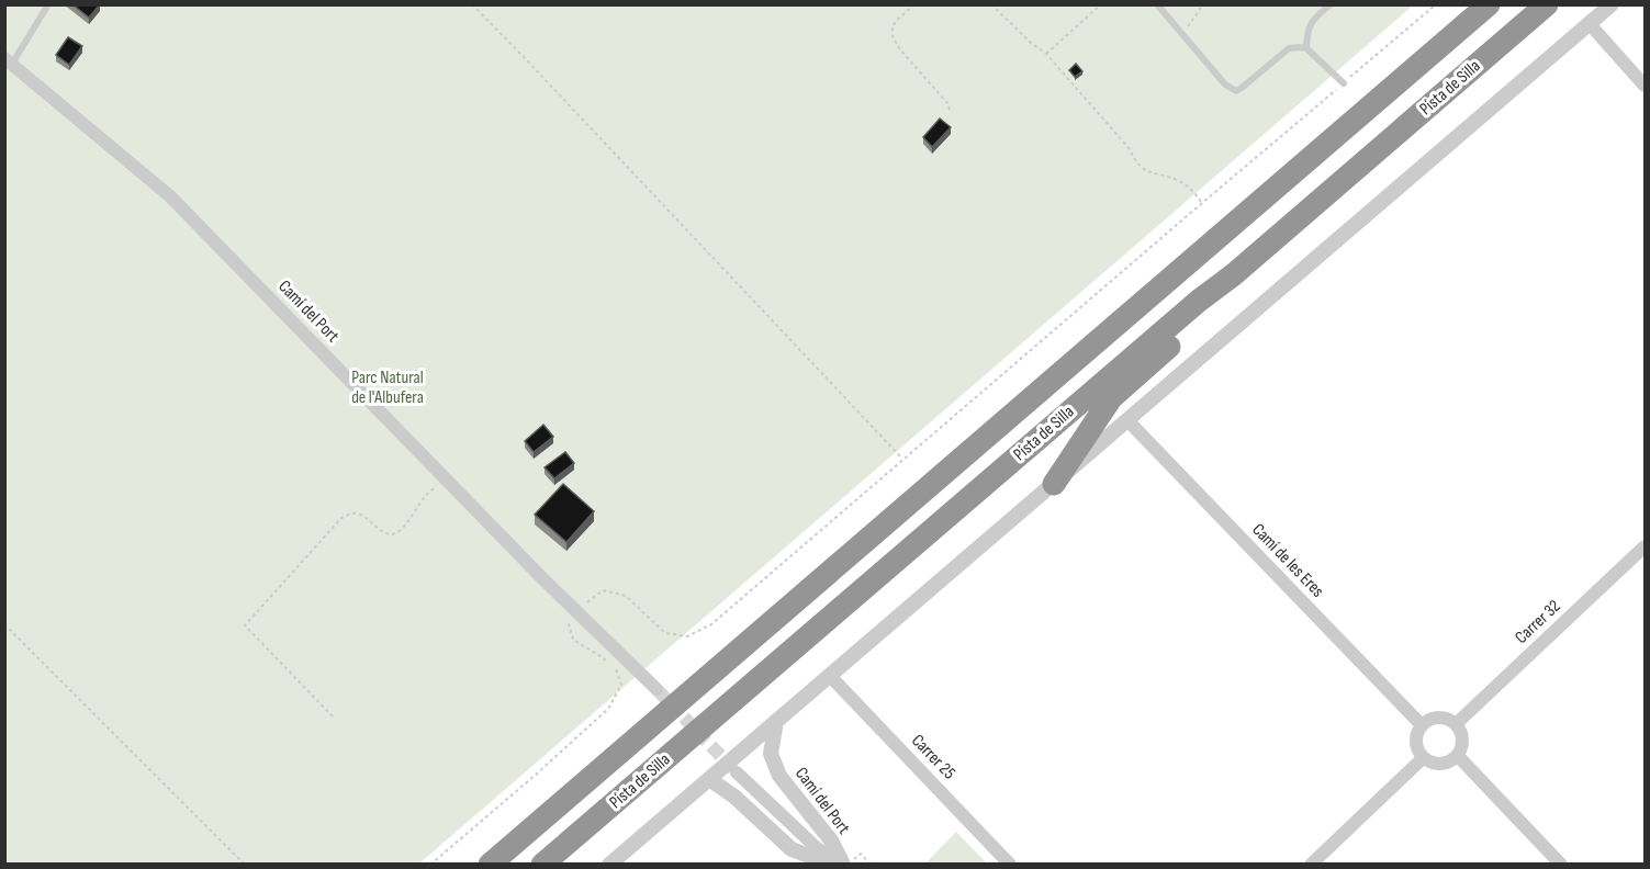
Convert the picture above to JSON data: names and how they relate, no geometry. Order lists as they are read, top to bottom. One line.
{"streets":{"highway":["Pista de Silla"],"street":["Camí del Port","Camí de les Eres","Carrer 32","Carrer 25"]},"crossings":[["Camí de les Eres","Carrer 32"]],"parks":["Parc Natural de l'Albufera"]}
